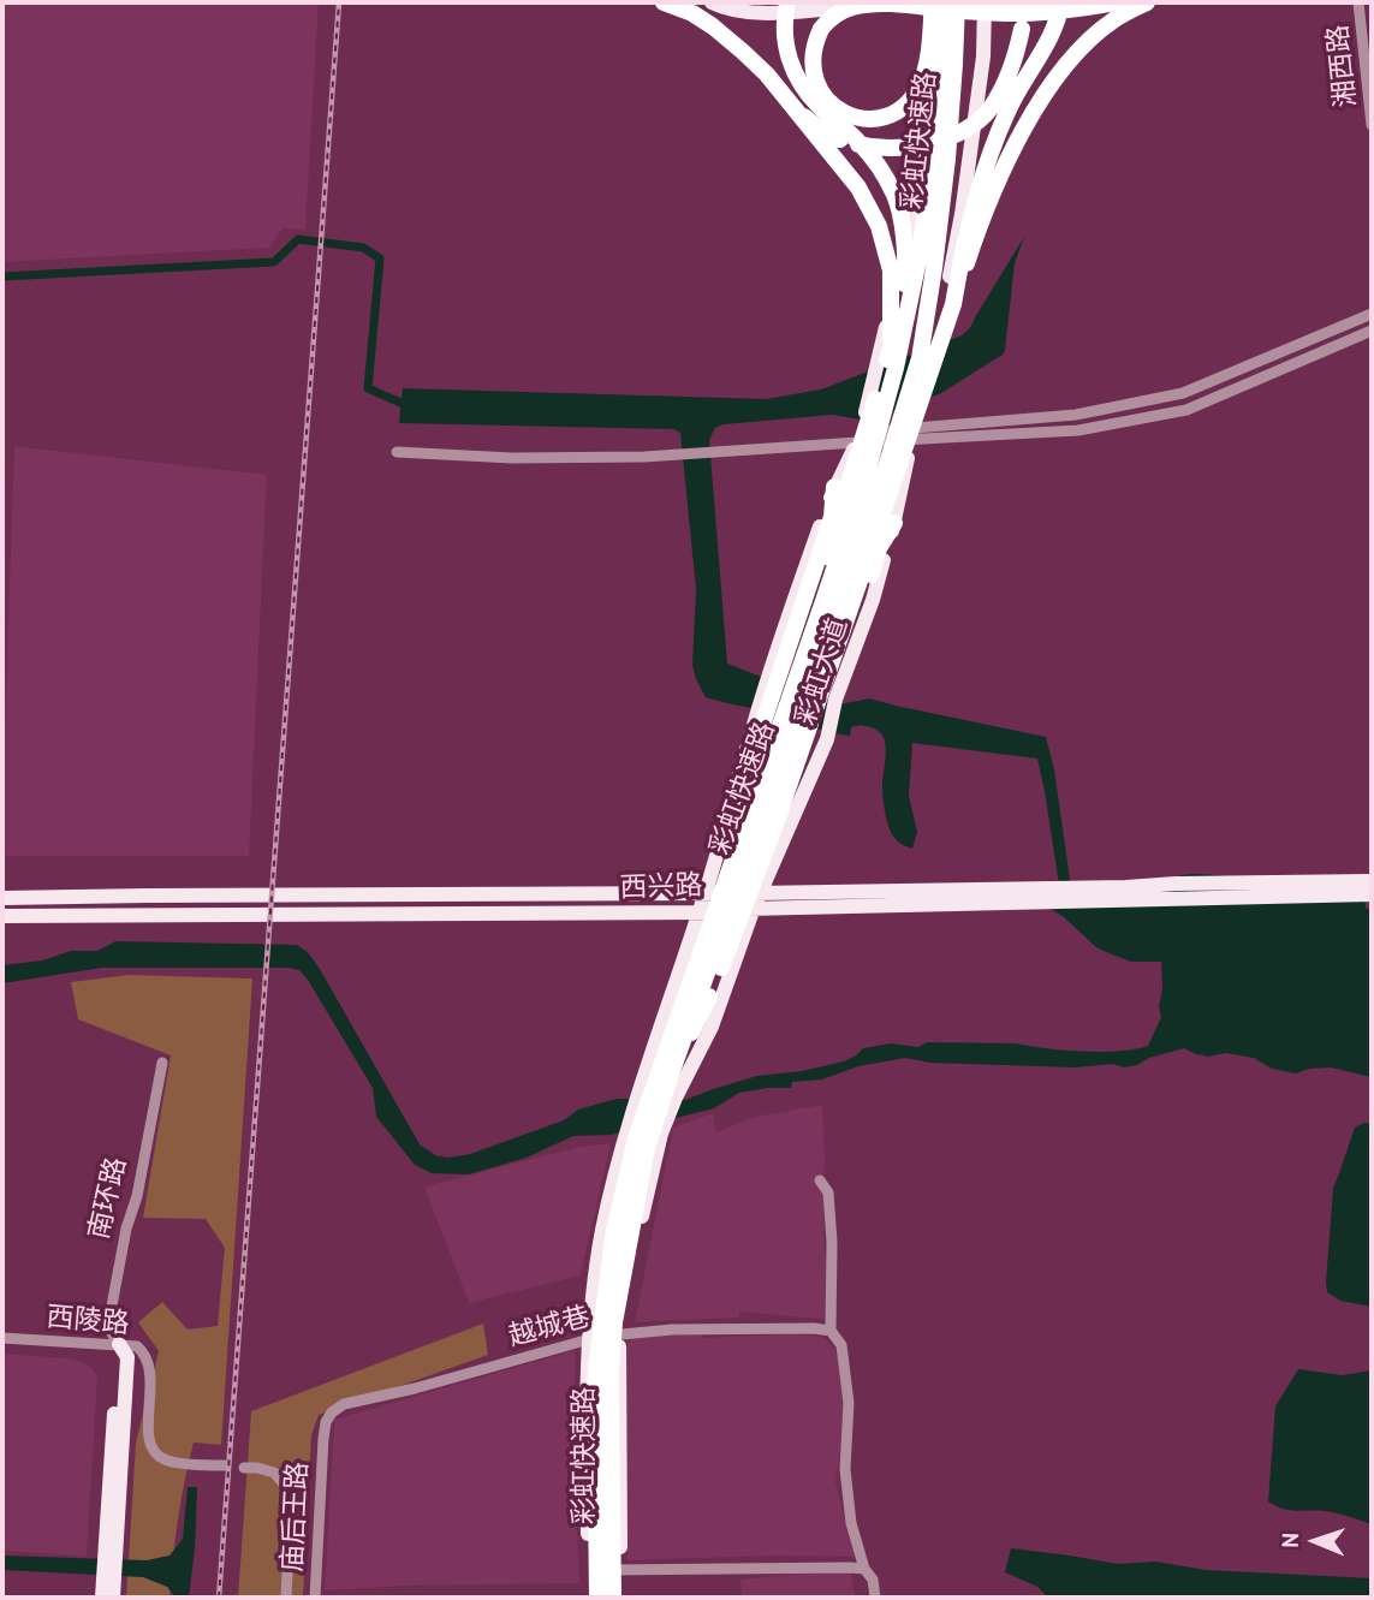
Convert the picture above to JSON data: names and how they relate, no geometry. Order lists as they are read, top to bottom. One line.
{"streets":{"highway":["彩虹快速路"],"main road":["彩虹大道","西兴路","南环路"],"street":["湘西路","西陵路","越城巷","庙后王路"]},"crossings":[["彩虹快速路","彩虹大道"],["彩虹大道","西兴路"],["彩虹大道","越城巷"],["南环路","西陵路"],["越城巷","庙后王路"]],"north":"left"}
